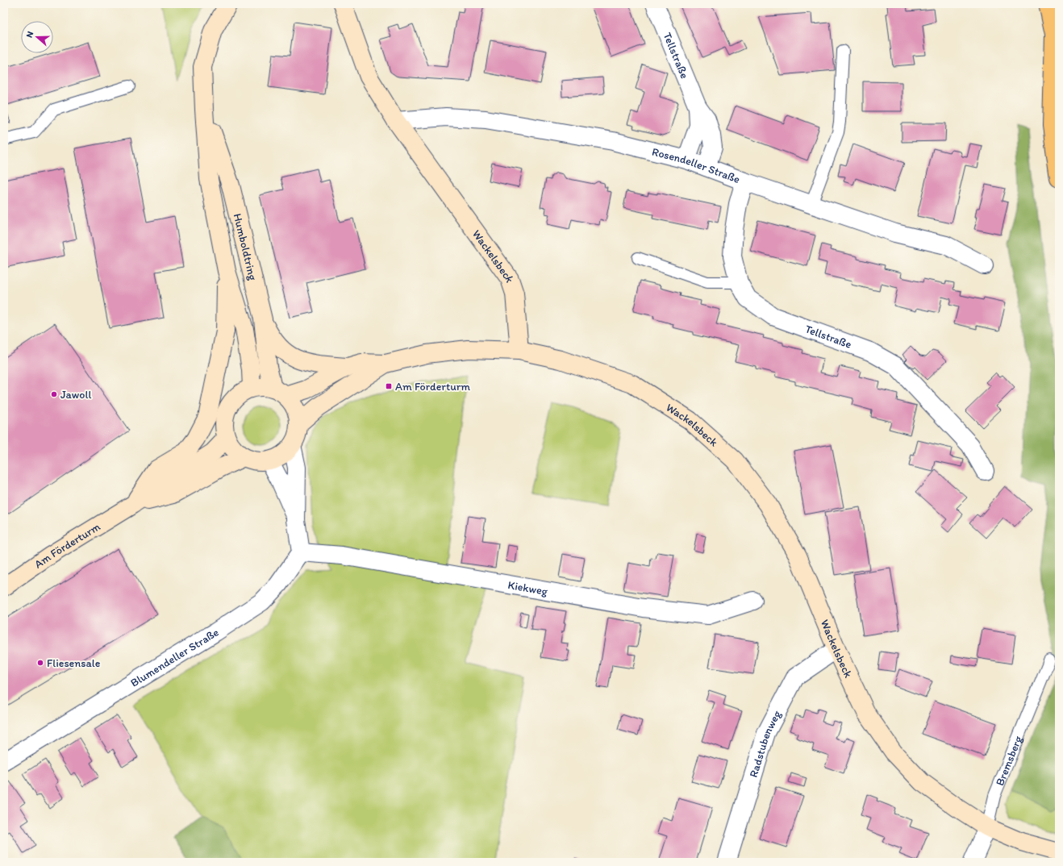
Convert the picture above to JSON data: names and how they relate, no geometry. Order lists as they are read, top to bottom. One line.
{"streets":{"street":["Tellstraße","Rosendeller Straße","Humboldtring","Wackelsbeck","Am Förderturm","Kiekweg","Blumendeller Straße","Radstubenweg","Bremsberg"]},"crossings":[["Tellstraße","Rosendeller Straße"],["Rosendeller Straße","Wackelsbeck"],["Humboldtring","Am Förderturm"],["Wackelsbeck","Radstubenweg"],["Wackelsbeck","Bremsberg"],["Kiekweg","Blumendeller Straße"]],"places":{"transit":["Am Förderturm"],"other":["Jawoll","Fliesensale"]},"north":"left"}
